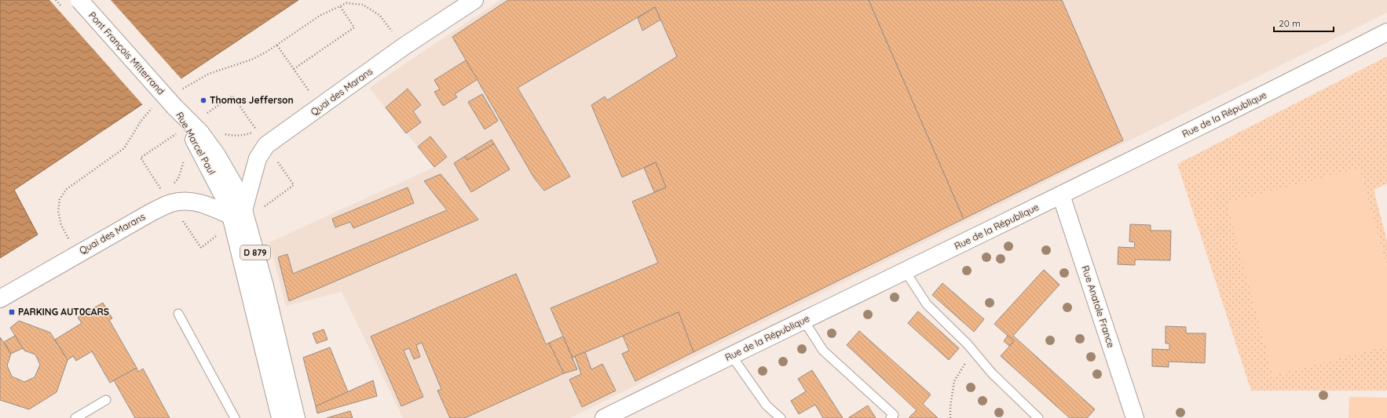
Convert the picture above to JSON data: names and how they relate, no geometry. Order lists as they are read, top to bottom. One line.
{"streets":{"street":["Pont François Mitterrand","Quai des Marans","Rue de la République","Rue Marcel Paul","D 879","Rue Anatole France"]},"crossings":[["Pont François Mitterrand","Rue Marcel Paul"],["Quai des Marans","Rue Marcel Paul"],["Rue de la République","Rue Anatole France"]],"places":{"other":["Thomas Jefferson"],"transit":["PARKING AUT0CARS"]},"scale_bar":"20 m"}
